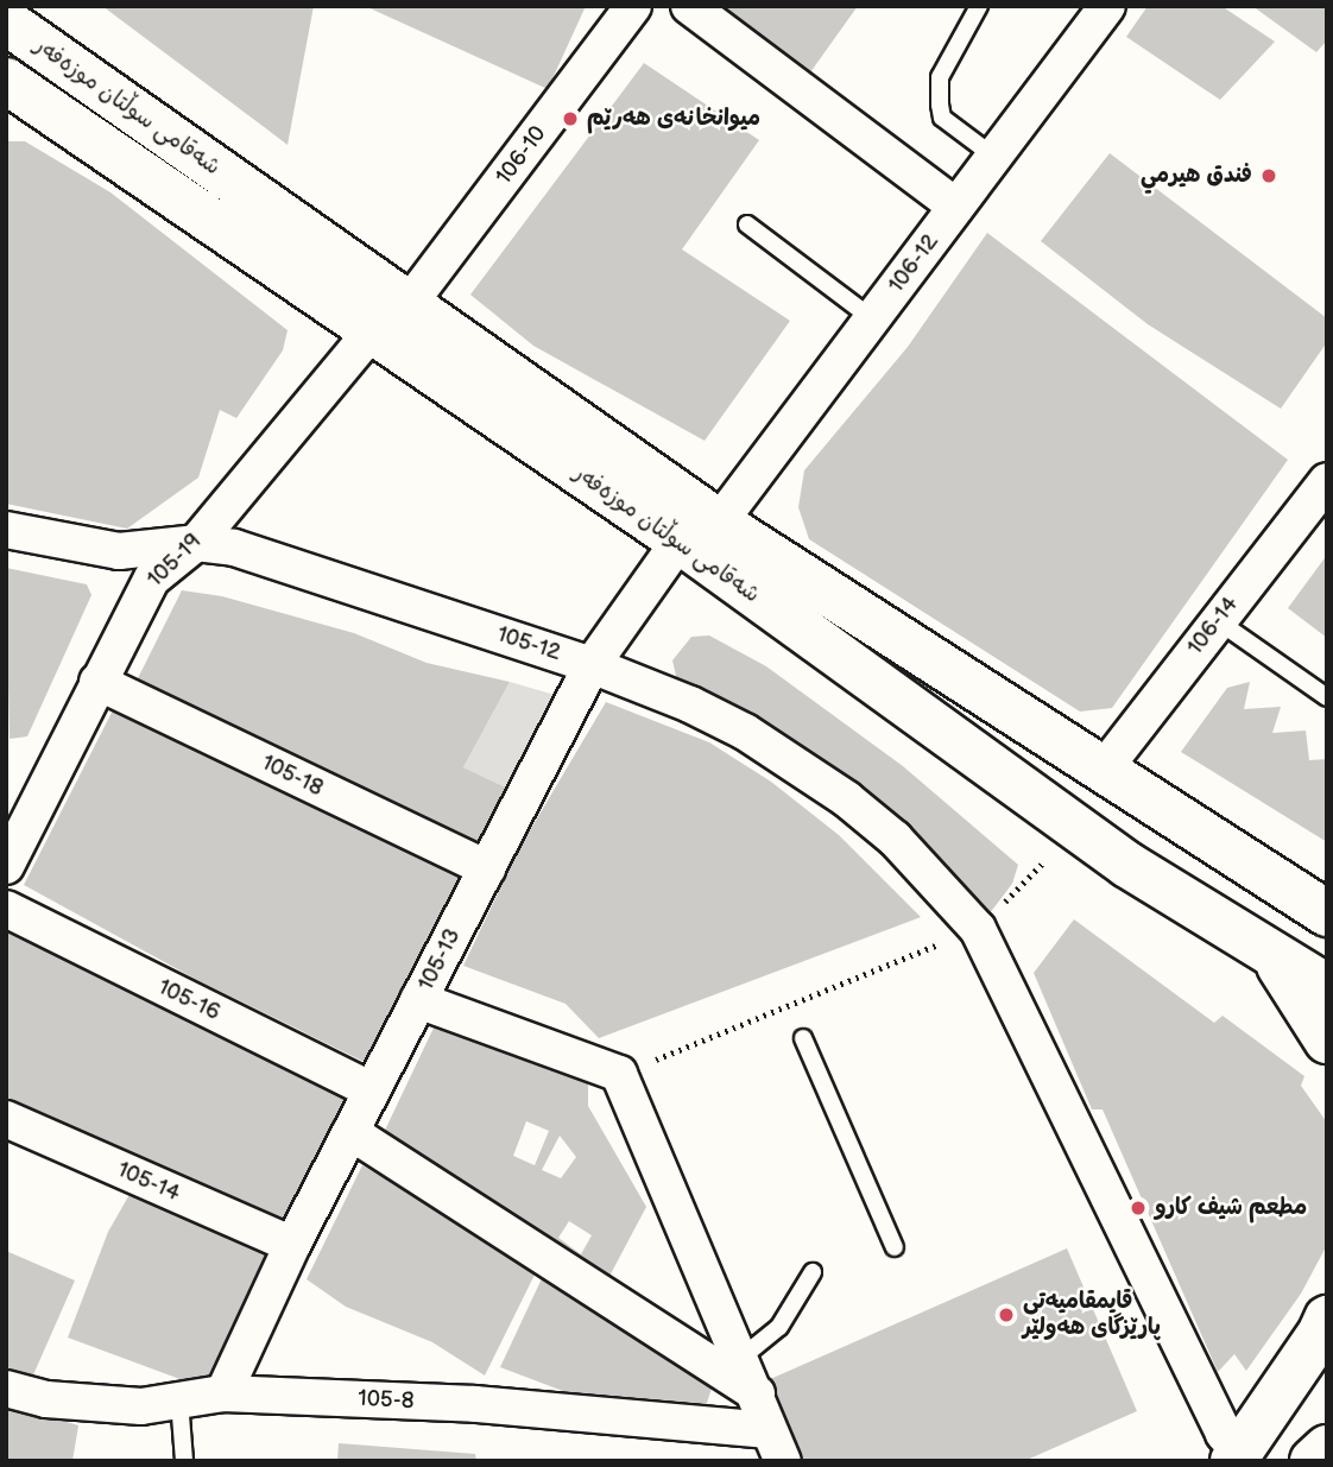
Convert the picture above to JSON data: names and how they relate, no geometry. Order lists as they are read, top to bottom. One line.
{"streets":{"main road":["شەقامی سوڵتان موزەفەر"],"street":["106-10","106-12","105-19","106-14","105-12","105-18","105-13","105-16","105-14","105-8"]},"crossings":[["شەقامی سوڵتان موزەفەر","106-10"],["شەقامی سوڵتان موزەفەر","106-12"],["شەقامی سوڵتان موزەفەر","105-19"],["شەقامی سوڵتان موزەفەر","106-14"],["شەقامی سوڵتان موزەفەر","105-13"],["106-12","105-13"],["105-19","105-12"],["105-19","105-18"],["105-12","105-13"],["105-18","105-13"],["105-13","105-16"],["105-13","105-14"],["105-13","105-8"]],"places":["میوانخانەی هەرێم","فندق هيرمي","مطعم شيف كارو","قایمقامیەتی پارێزگای ھەولێر"]}
